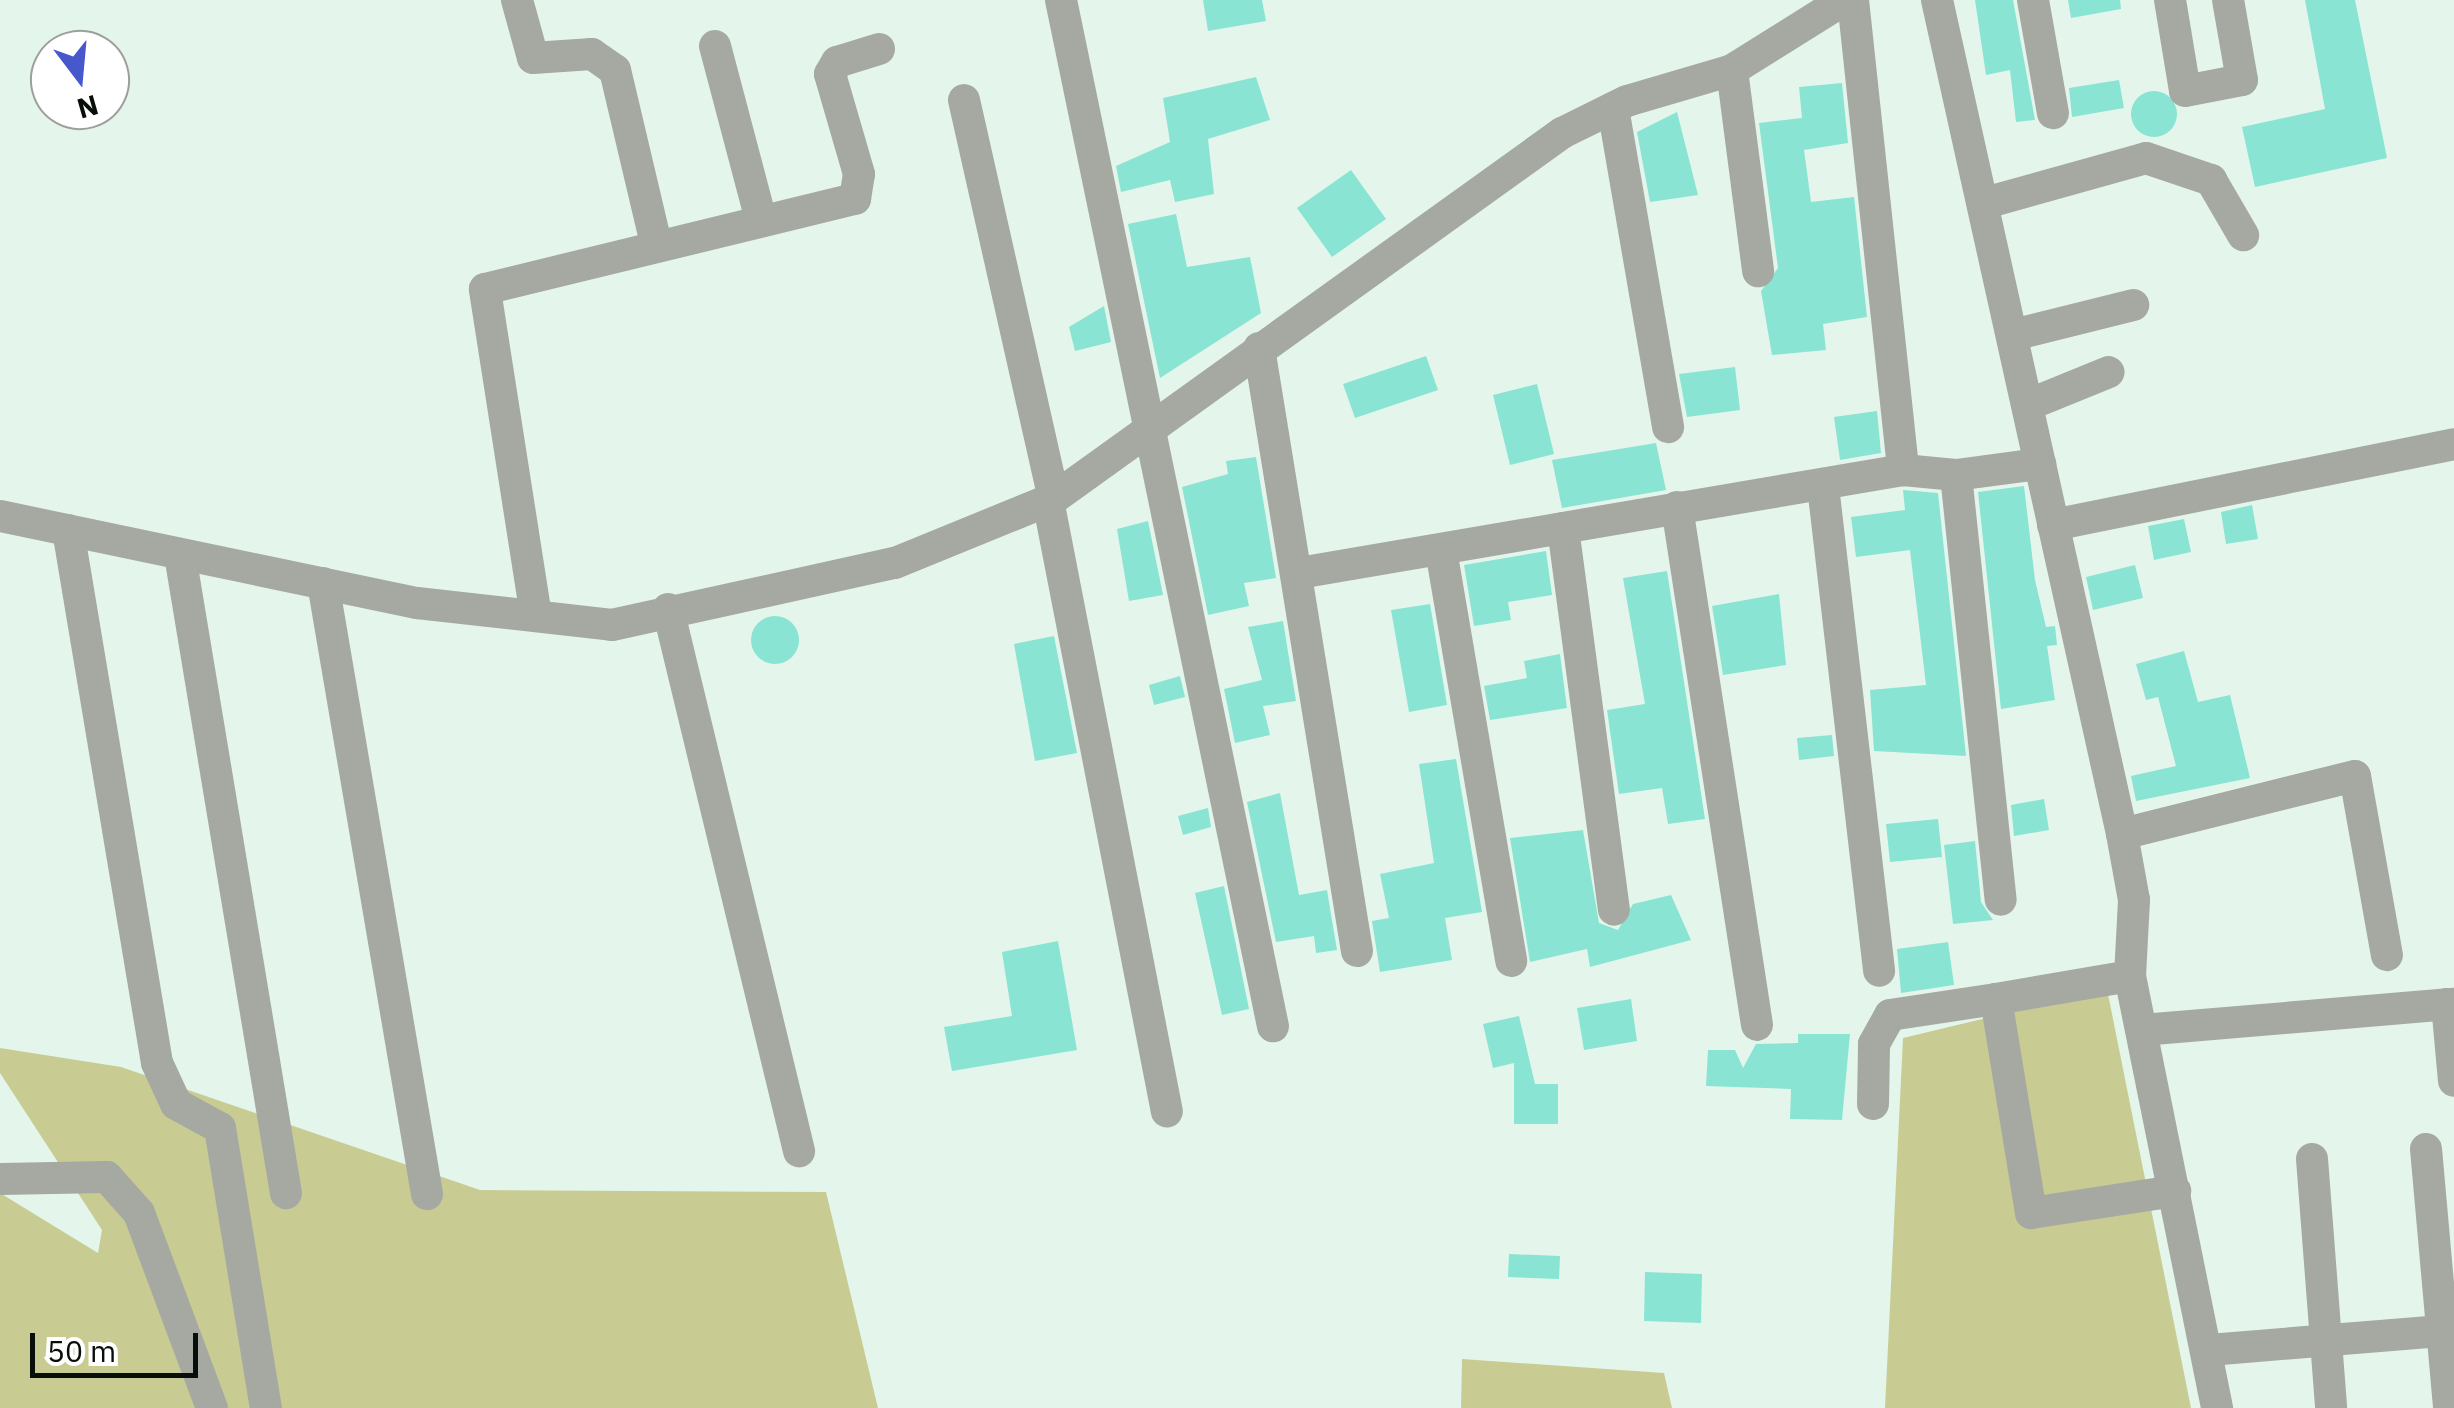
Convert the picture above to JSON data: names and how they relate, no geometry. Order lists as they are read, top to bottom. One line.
{"scale_bar":"50 m","north":"bottom"}
